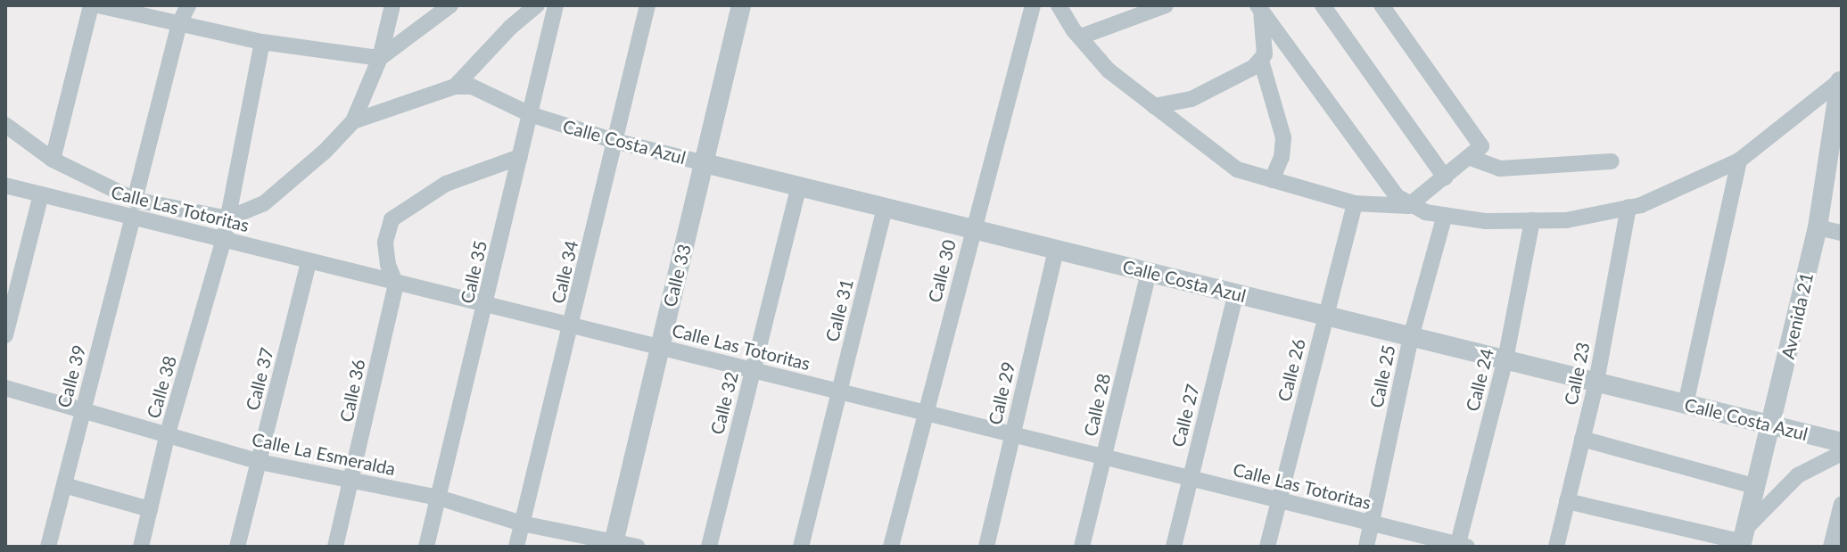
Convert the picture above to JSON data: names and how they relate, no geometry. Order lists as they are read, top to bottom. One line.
{"streets":{"street":["Calle Costa Azul","Calle Las Totoritas","Calle 30","Calle 35","Calle 34","Calle 33","Calle 31","Avenida 21","Calle 26","Calle 23","Calle 39","Calle 25","Calle 37","Calle 24","Calle 38","Calle 36","Calle 29","Calle 32","Calle 28","Calle 27","Calle La Esmeralda"]},"crossings":[["Calle Costa Azul","Calle 30"],["Calle Costa Azul","Calle 35"],["Calle Costa Azul","Calle 34"],["Calle Costa Azul","Calle 33"],["Calle Costa Azul","Calle 31"],["Calle Costa Azul","Avenida 21"],["Calle Costa Azul","Calle 26"],["Calle Costa Azul","Calle 23"],["Calle Costa Azul","Calle 25"],["Calle Costa Azul","Calle 24"],["Calle Costa Azul","Calle 29"],["Calle Costa Azul","Calle 32"],["Calle Costa Azul","Calle 28"],["Calle Costa Azul","Calle 27"],["Calle Las Totoritas","Calle 30"],["Calle Las Totoritas","Calle 35"],["Calle Las Totoritas","Calle 34"],["Calle Las Totoritas","Calle 33"],["Calle Las Totoritas","Calle 31"],["Calle Las Totoritas","Calle 26"],["Calle Las Totoritas","Calle 39"],["Calle Las Totoritas","Calle 25"],["Calle Las Totoritas","Calle 37"],["Calle Las Totoritas","Calle 24"],["Calle Las Totoritas","Calle 38"],["Calle Las Totoritas","Calle 36"],["Calle Las Totoritas","Calle 29"],["Calle Las Totoritas","Calle 32"],["Calle Las Totoritas","Calle 28"],["Calle Las Totoritas","Calle 27"],["Calle 35","Calle La Esmeralda"],["Calle 34","Calle La Esmeralda"],["Calle 33","Calle La Esmeralda"],["Calle 39","Calle La Esmeralda"],["Calle 37","Calle La Esmeralda"],["Calle 38","Calle La Esmeralda"],["Calle 36","Calle La Esmeralda"]]}
